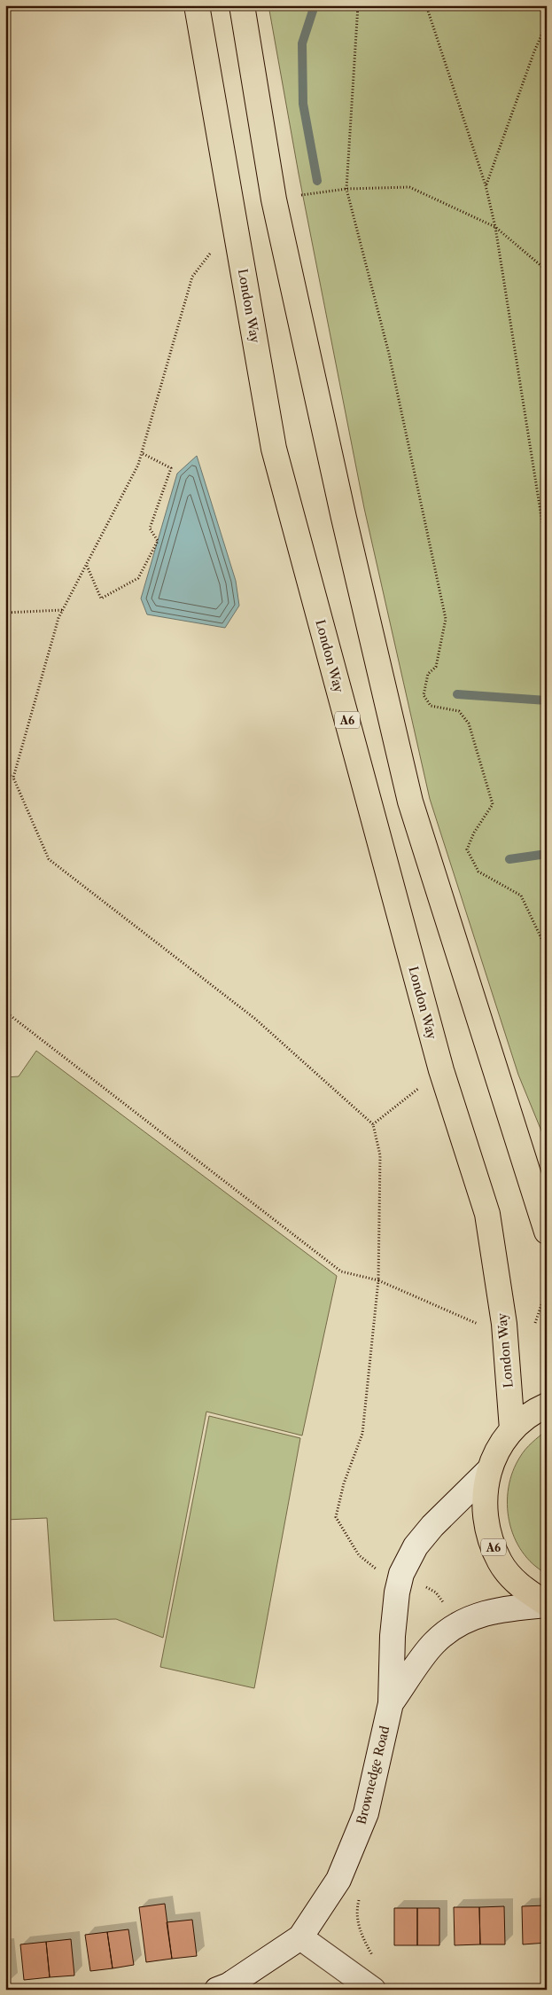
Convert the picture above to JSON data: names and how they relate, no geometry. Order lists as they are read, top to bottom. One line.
{"streets":{"highway":["London Way","A6"],"main road":["Brownedge Road"]},"crossings":[["London Way","A6"],["A6","Brownedge Road"]]}
